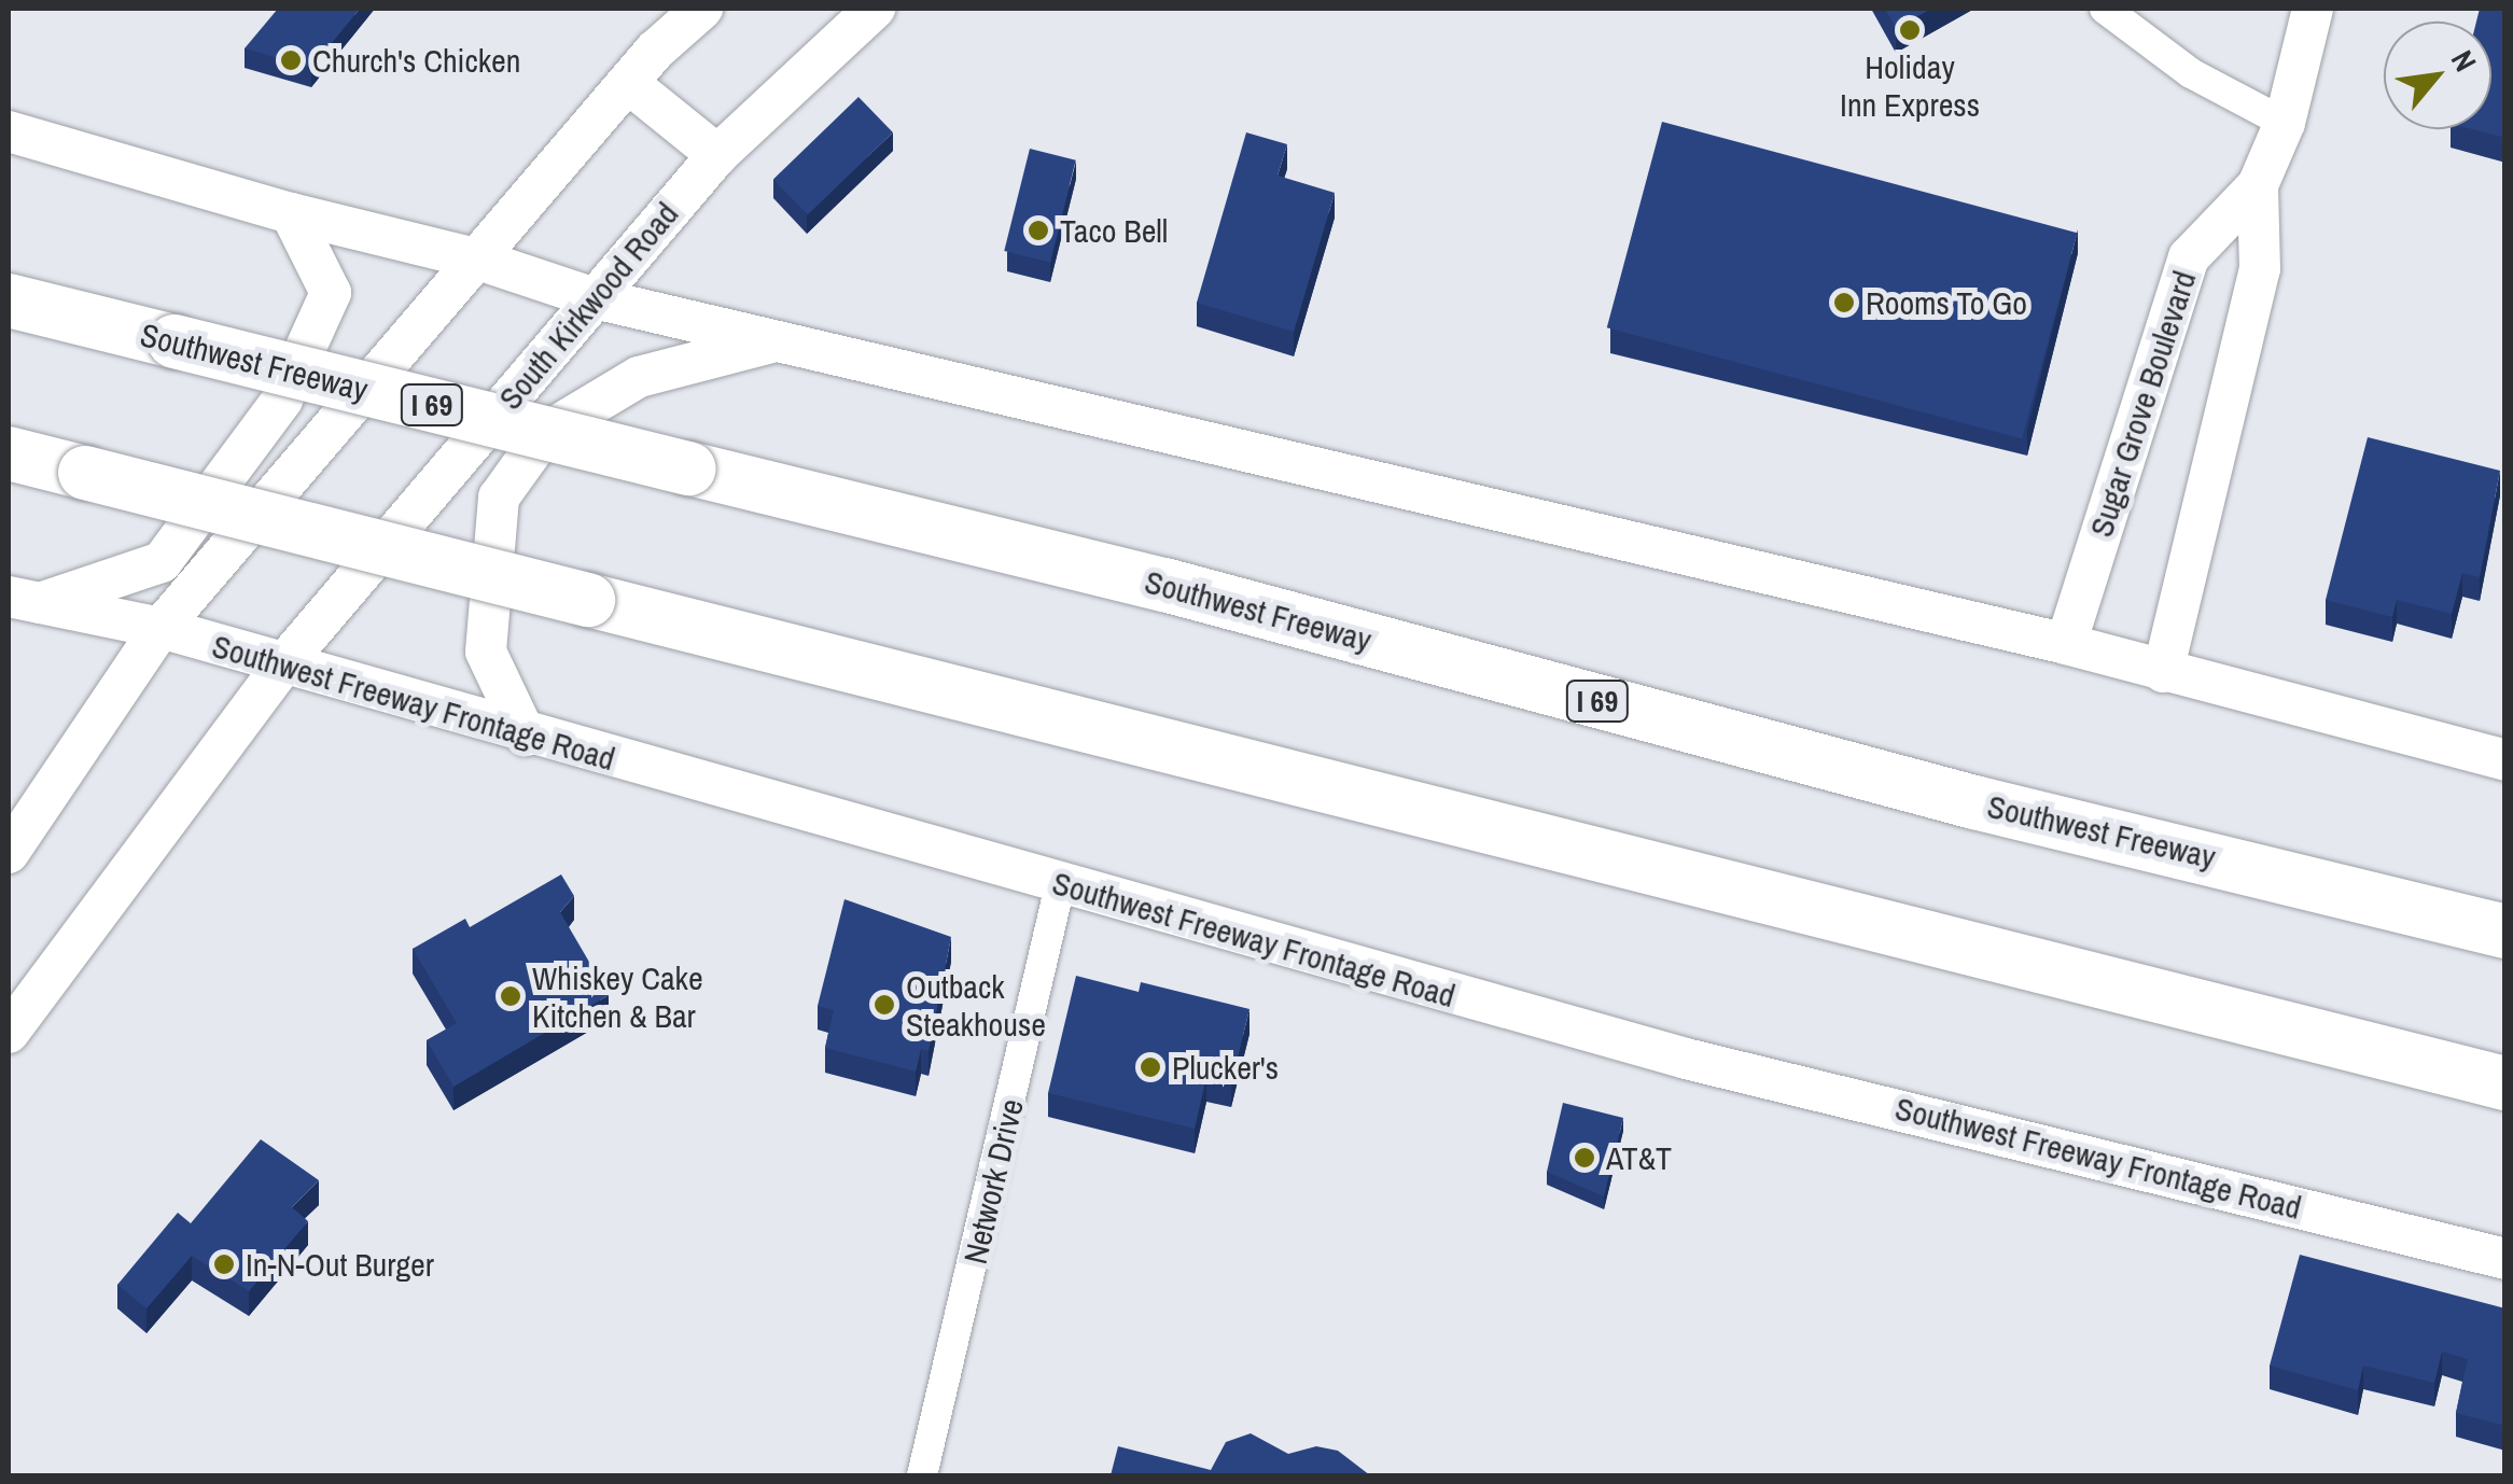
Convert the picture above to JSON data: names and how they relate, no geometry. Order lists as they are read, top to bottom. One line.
{"streets":{"highway":["Southwest Freeway","I 69"],"main road":["South Kirkwood Road","Sugar Grove Boulevard","Southwest Freeway Frontage Road"],"street":["Network Drive"]},"crossings":[["South Kirkwood Road","Southwest Freeway Frontage Road"],["Southwest Freeway Frontage Road","Network Drive"]],"places":["Holiday Inn Express","Church's Chicken","Taco Bell","Rooms To Go","Whiskey Cake Kitchen & Bar","Outback Steakhouse","Plucker's","AT&T","In-N-Out Burger"],"north":"top right"}
